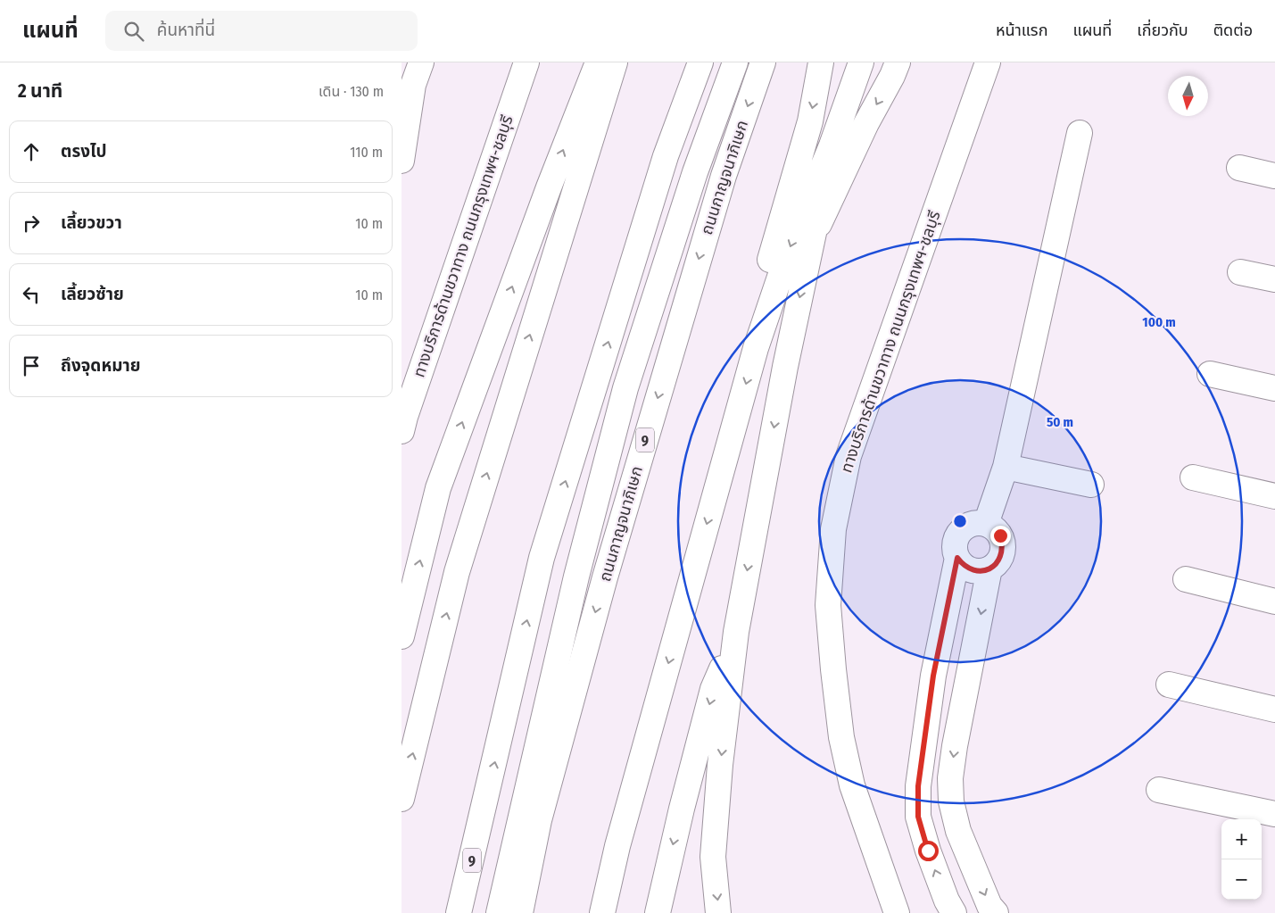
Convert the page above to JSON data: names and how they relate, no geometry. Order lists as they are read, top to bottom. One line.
{"streets":{"main road":["ถนนกาญจนาภิเษก","ทางบริการด้านขวาทาง ถนนกรุงเทพฯ-ชลบุรี","9"]},"north":"bottom","page":{"header":"แผนที่","search":"ค้นหาที่นี่","nav":["หน้าแรก","แผนที่","เกี่ยวกับ","ติดต่อ"],"heading":["2 นาที","เดิน · 130 m"],"list":[["ตรงไป","110 m"],["เลี้ยวขวา","10 m"],["เลี้ยวซ้าย","10 m"],"ถึงจุดหมาย"],"map_buttons":["+","−"]},"rings":["100 m","50 m"]}
